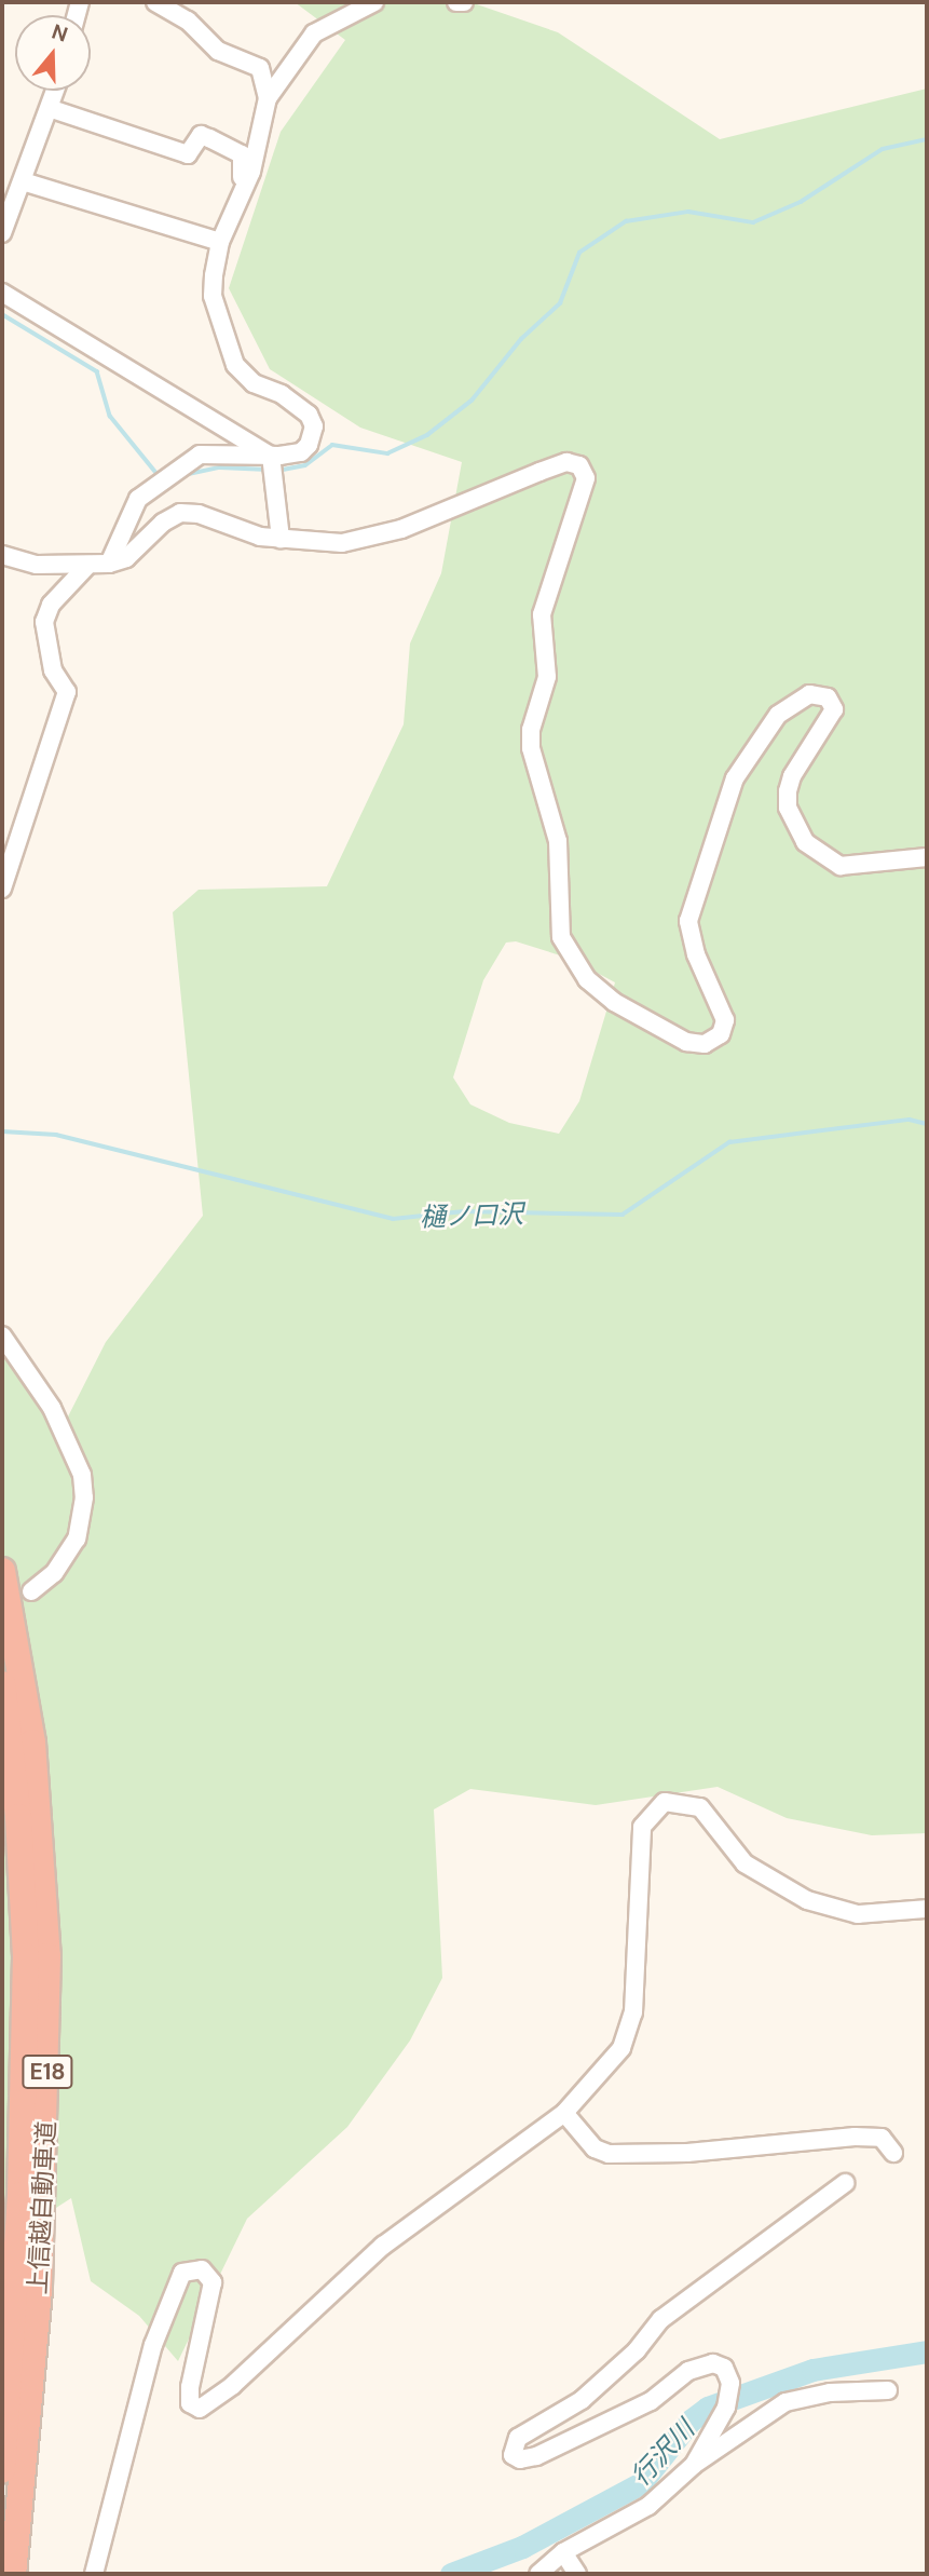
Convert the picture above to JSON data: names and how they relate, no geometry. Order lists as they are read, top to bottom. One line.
{"streets":{"highway":["E18","上信越自動車道"]},"water":["樋ノ口沢","行沢川"],"north":"top"}
